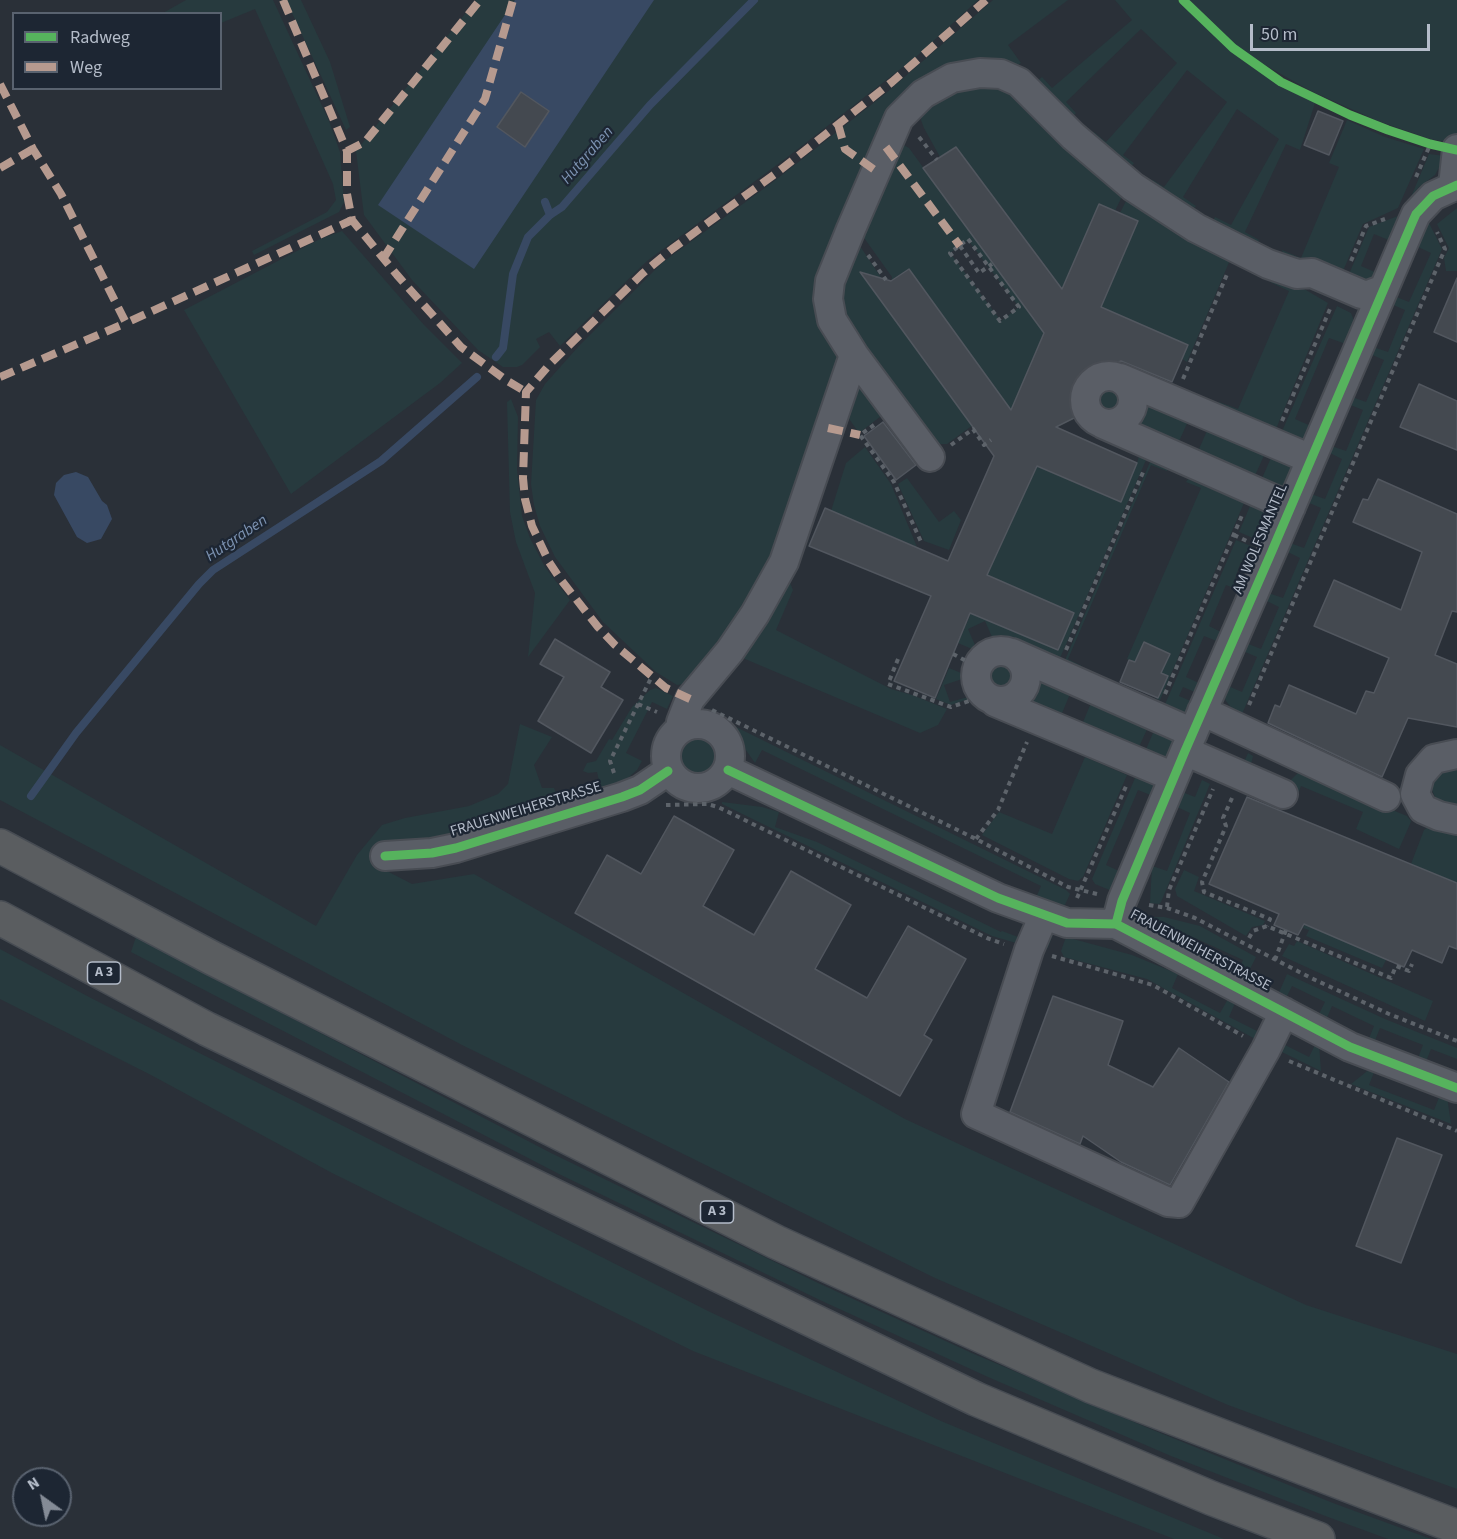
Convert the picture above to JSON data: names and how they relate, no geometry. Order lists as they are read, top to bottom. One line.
{"streets":{"highway":["A 3"],"street":["AM WOLFSMANTEL","FRAUENWEIHERSTRASSE"]},"crossings":[["AM WOLFSMANTEL","FRAUENWEIHERSTRASSE"]],"water":["Hutgraben"],"legend":["Radweg","Weg"],"scale_bar":"50 m","north":"top left"}
